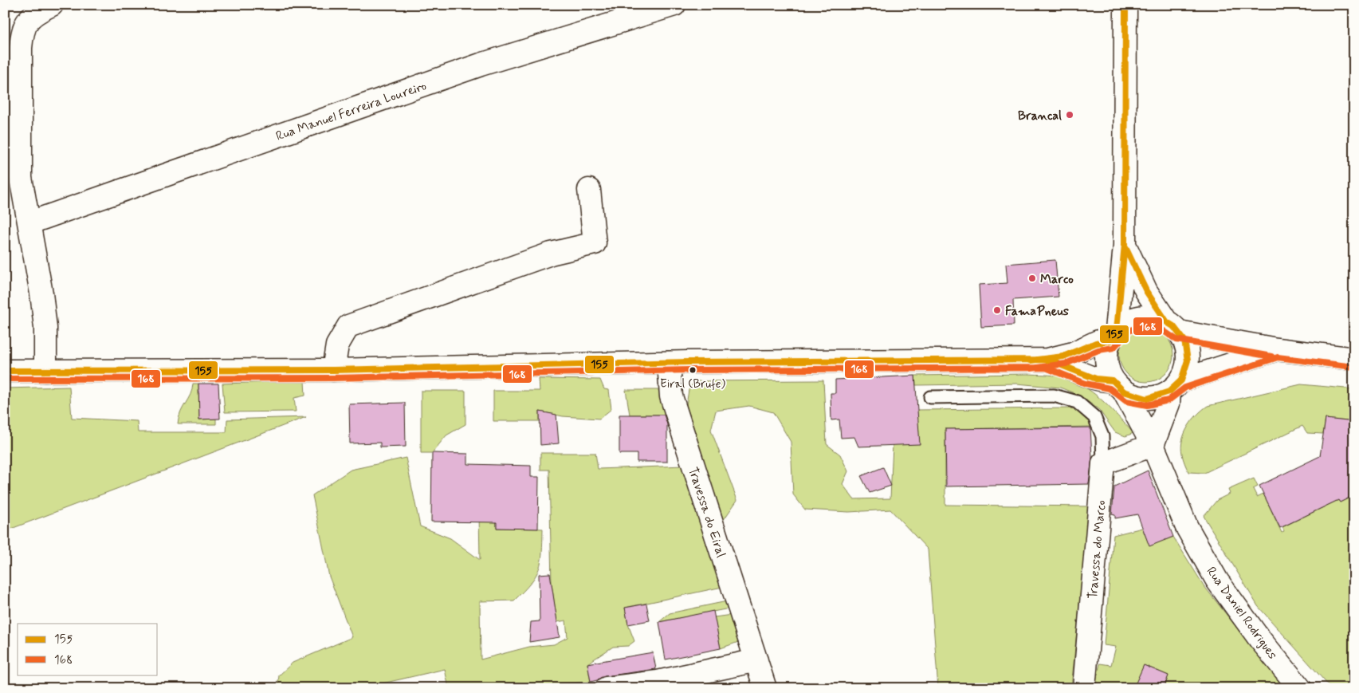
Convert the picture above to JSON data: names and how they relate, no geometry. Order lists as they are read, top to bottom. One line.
{"streets":{"main road":["Rua Manuel Ferreira Loureiro","Travessa do Eiral","Travessa do Marco","Rua Daniel Rodrigues"]},"places":["Brancal","Marco","FamaPneus","Eiral (Brufe)"],"lines":["transit line 155","transit line 168"],"legend":["155","168"]}
